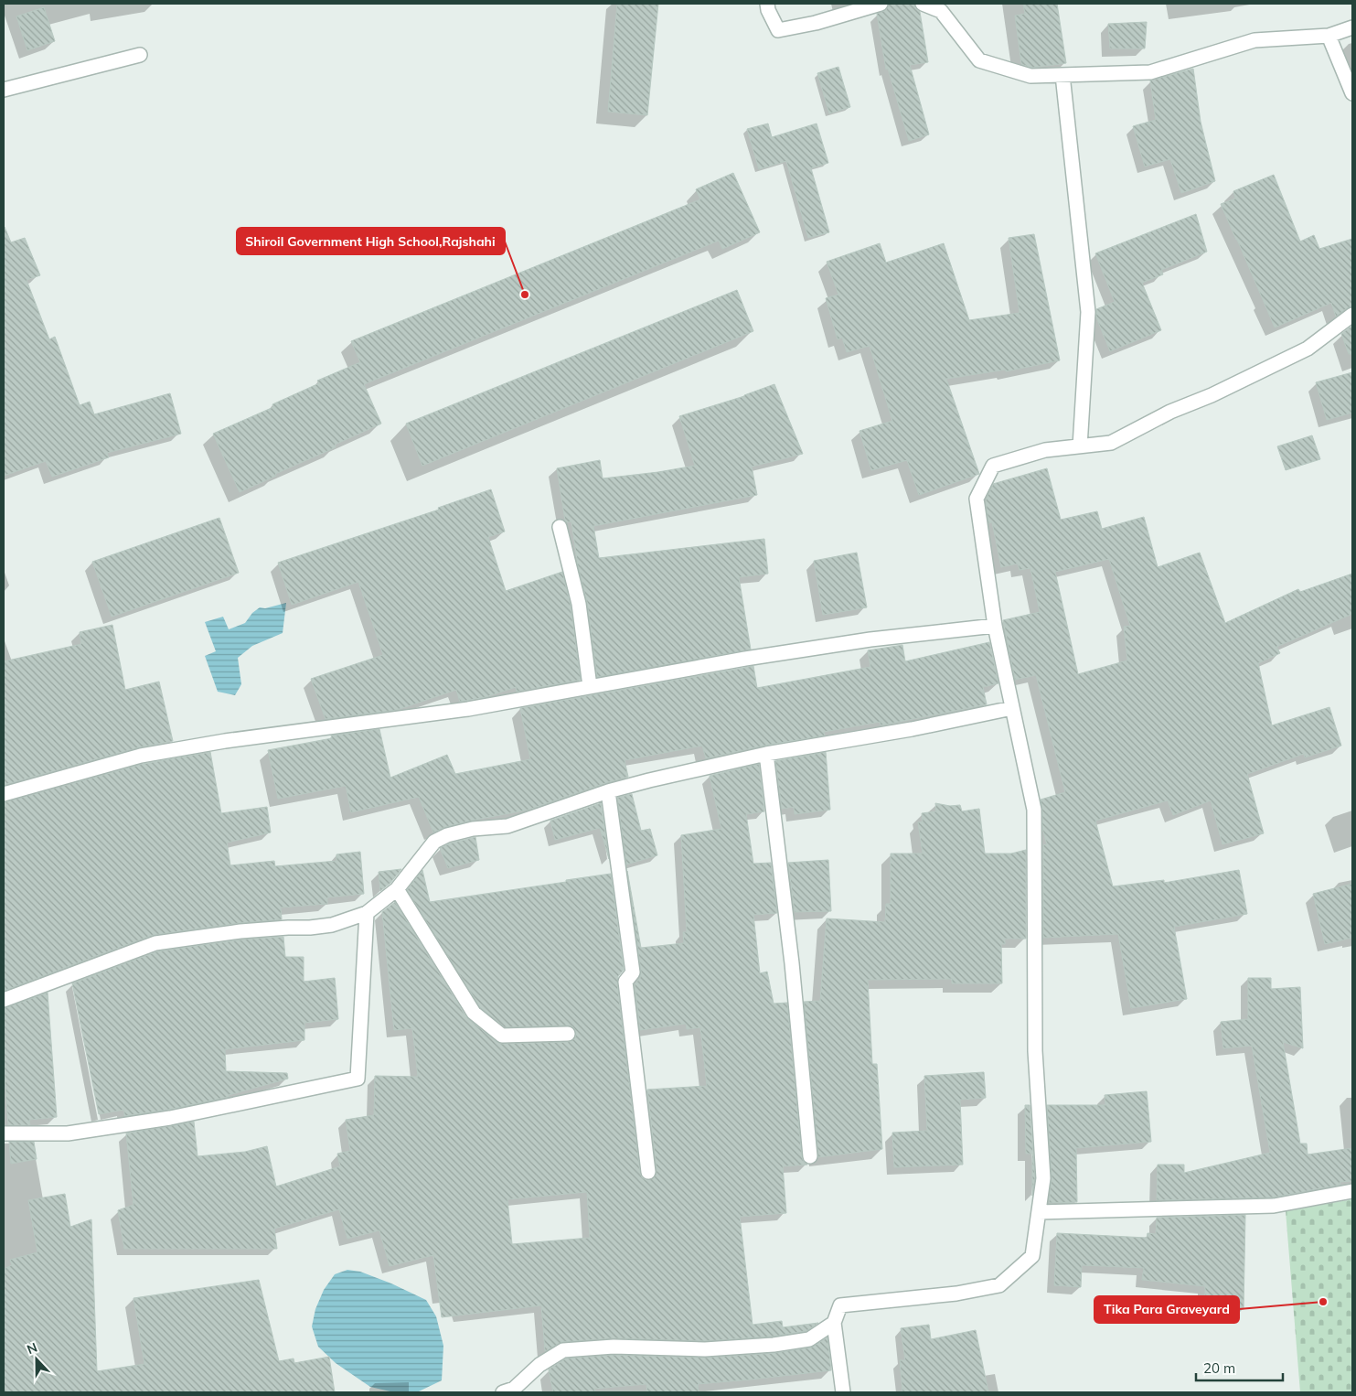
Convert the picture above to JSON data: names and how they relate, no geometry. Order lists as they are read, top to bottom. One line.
{"places":["Shiroil Government High School,Rajshahi","Tika Para Graveyard"],"scale_bar":"20 m","north":"top"}
